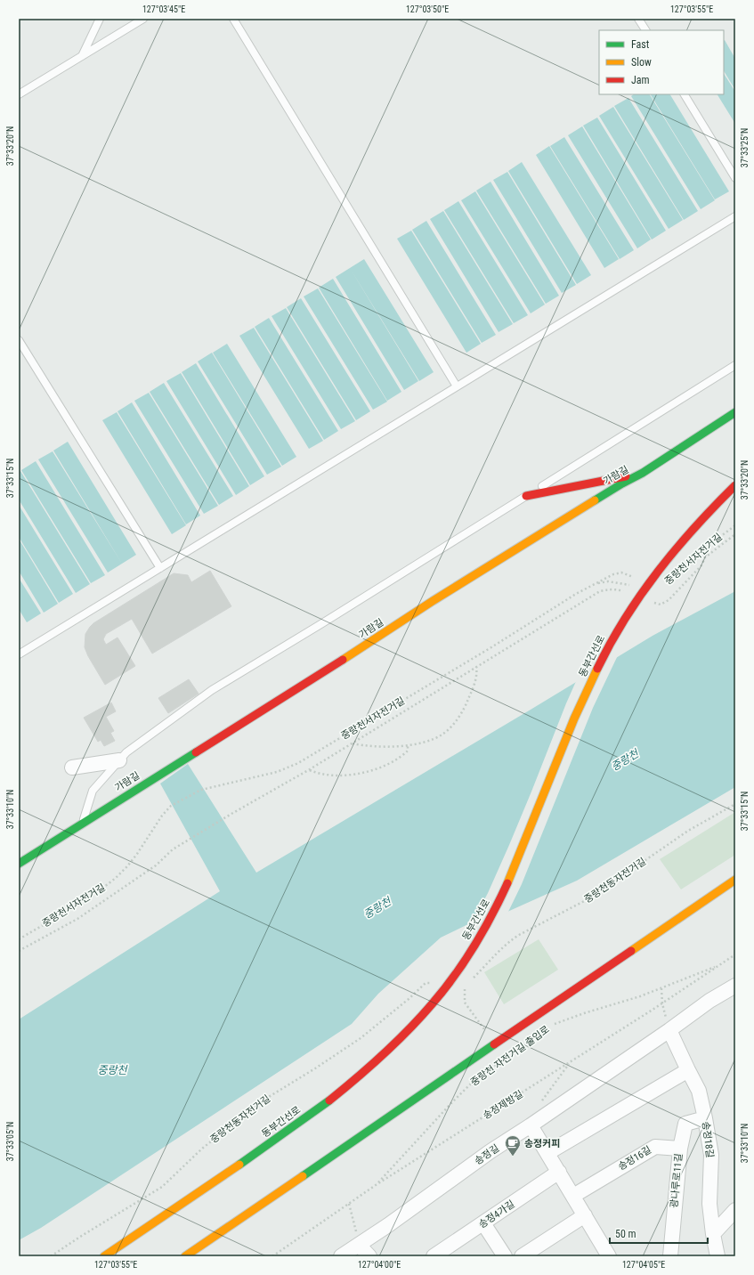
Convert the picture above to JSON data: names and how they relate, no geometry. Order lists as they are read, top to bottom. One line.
{"streets":{"main road":["가람길","동부간선로"],"street":["송정18길","송정길","송정16길","광나루로11길","송정4가길"],"path":["중랑천서자전거길","중랑천동자전거길","중랑천 자전거길 출입로","송정제방길"]},"crossings":[["중랑천 자전거길 출입로","송정제방길"],["송정18길","송정길"],["송정16길","광나루로11길"]],"water":["중랑천"],"places":{"cafe":["송정커피"]},"legend":["Fast","Slow","Jam"],"scale_bar":"50 m","coordinates":["127°03'45\"E","127°03'50\"E","127°03'55\"E","37°33'20\"N","37°33'25\"N","37°33'15\"N","37°33'10\"N","37°33'05\"N","127°04'00\"E","127°04'05\"E"]}
